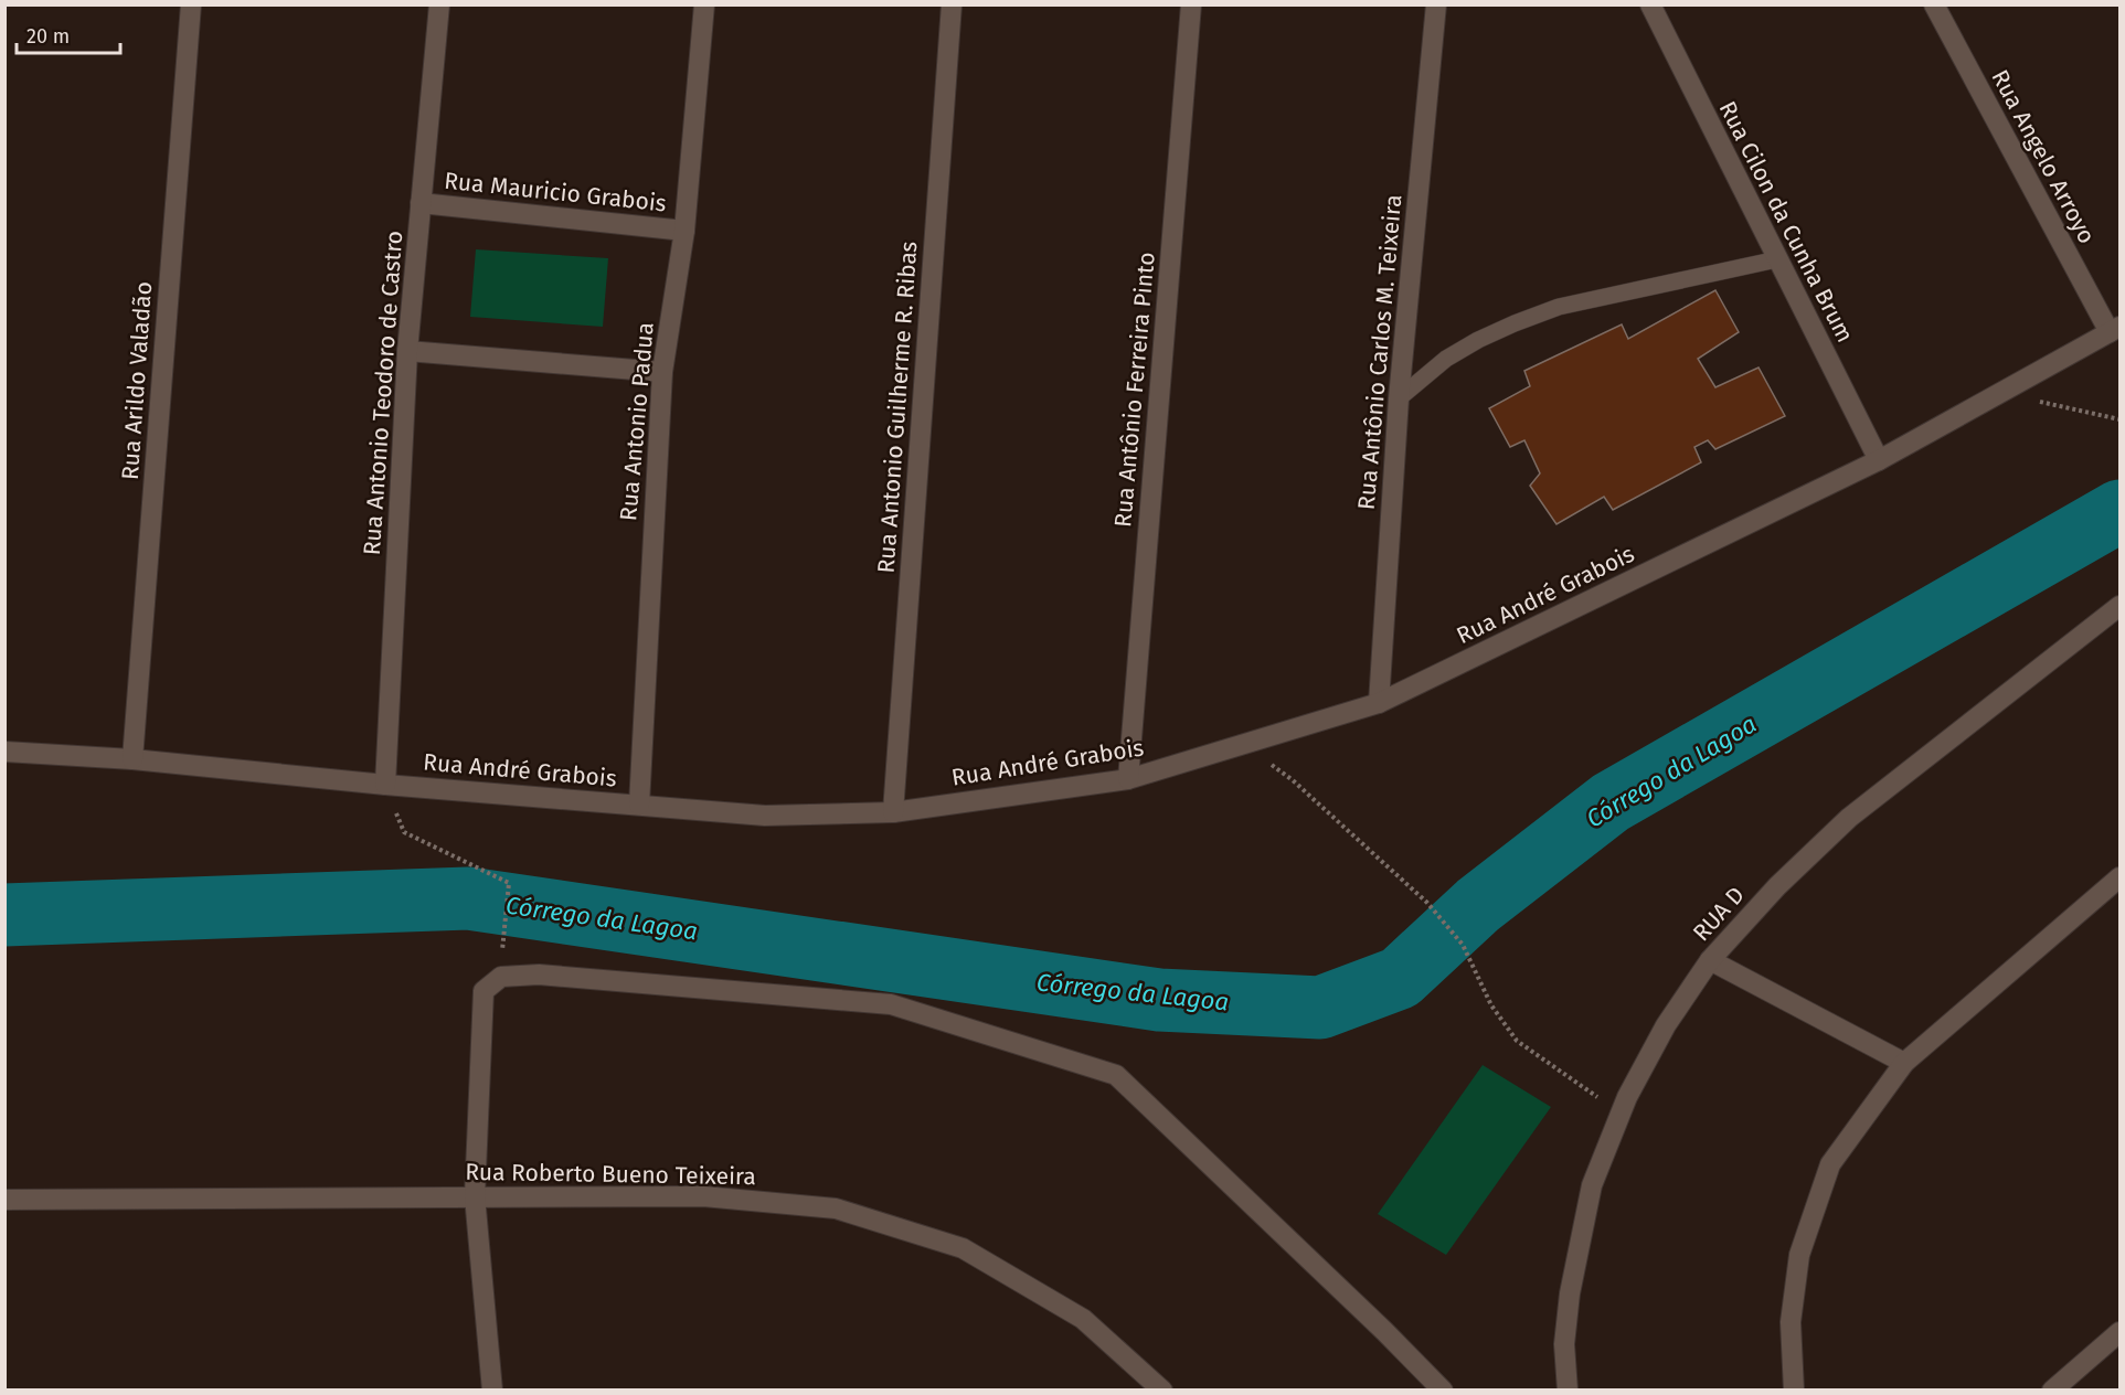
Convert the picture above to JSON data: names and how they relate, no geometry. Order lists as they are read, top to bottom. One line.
{"streets":{"street":["Rua Angelo Arroyo","Rua Mauricio Grabois","Rua Cilon da Cunha Brum","Rua Antônio Carlos M. Teixeira","Rua Arildo Valadão","Rua Antônio Ferreira Pinto","Rua Antonio Teodoro de Castro","Rua Antonio Guilherme R. Ribas","Rua Antonio Padua","Rua André Grabois","RUA D","Rua Roberto Bueno Teixeira"]},"crossings":[["Rua Angelo Arroyo","Rua André Grabois"],["Rua Mauricio Grabois","Rua Antonio Teodoro de Castro"],["Rua Mauricio Grabois","Rua Antonio Padua"],["Rua Cilon da Cunha Brum","Rua André Grabois"],["Rua Antônio Carlos M. Teixeira","Rua André Grabois"],["Rua Arildo Valadão","Rua André Grabois"],["Rua Antônio Ferreira Pinto","Rua André Grabois"],["Rua Antonio Teodoro de Castro","Rua André Grabois"],["Rua Antonio Guilherme R. Ribas","Rua André Grabois"],["Rua Antonio Padua","Rua André Grabois"]],"water":["Córrego da Lagoa"],"scale_bar":"20 m"}
